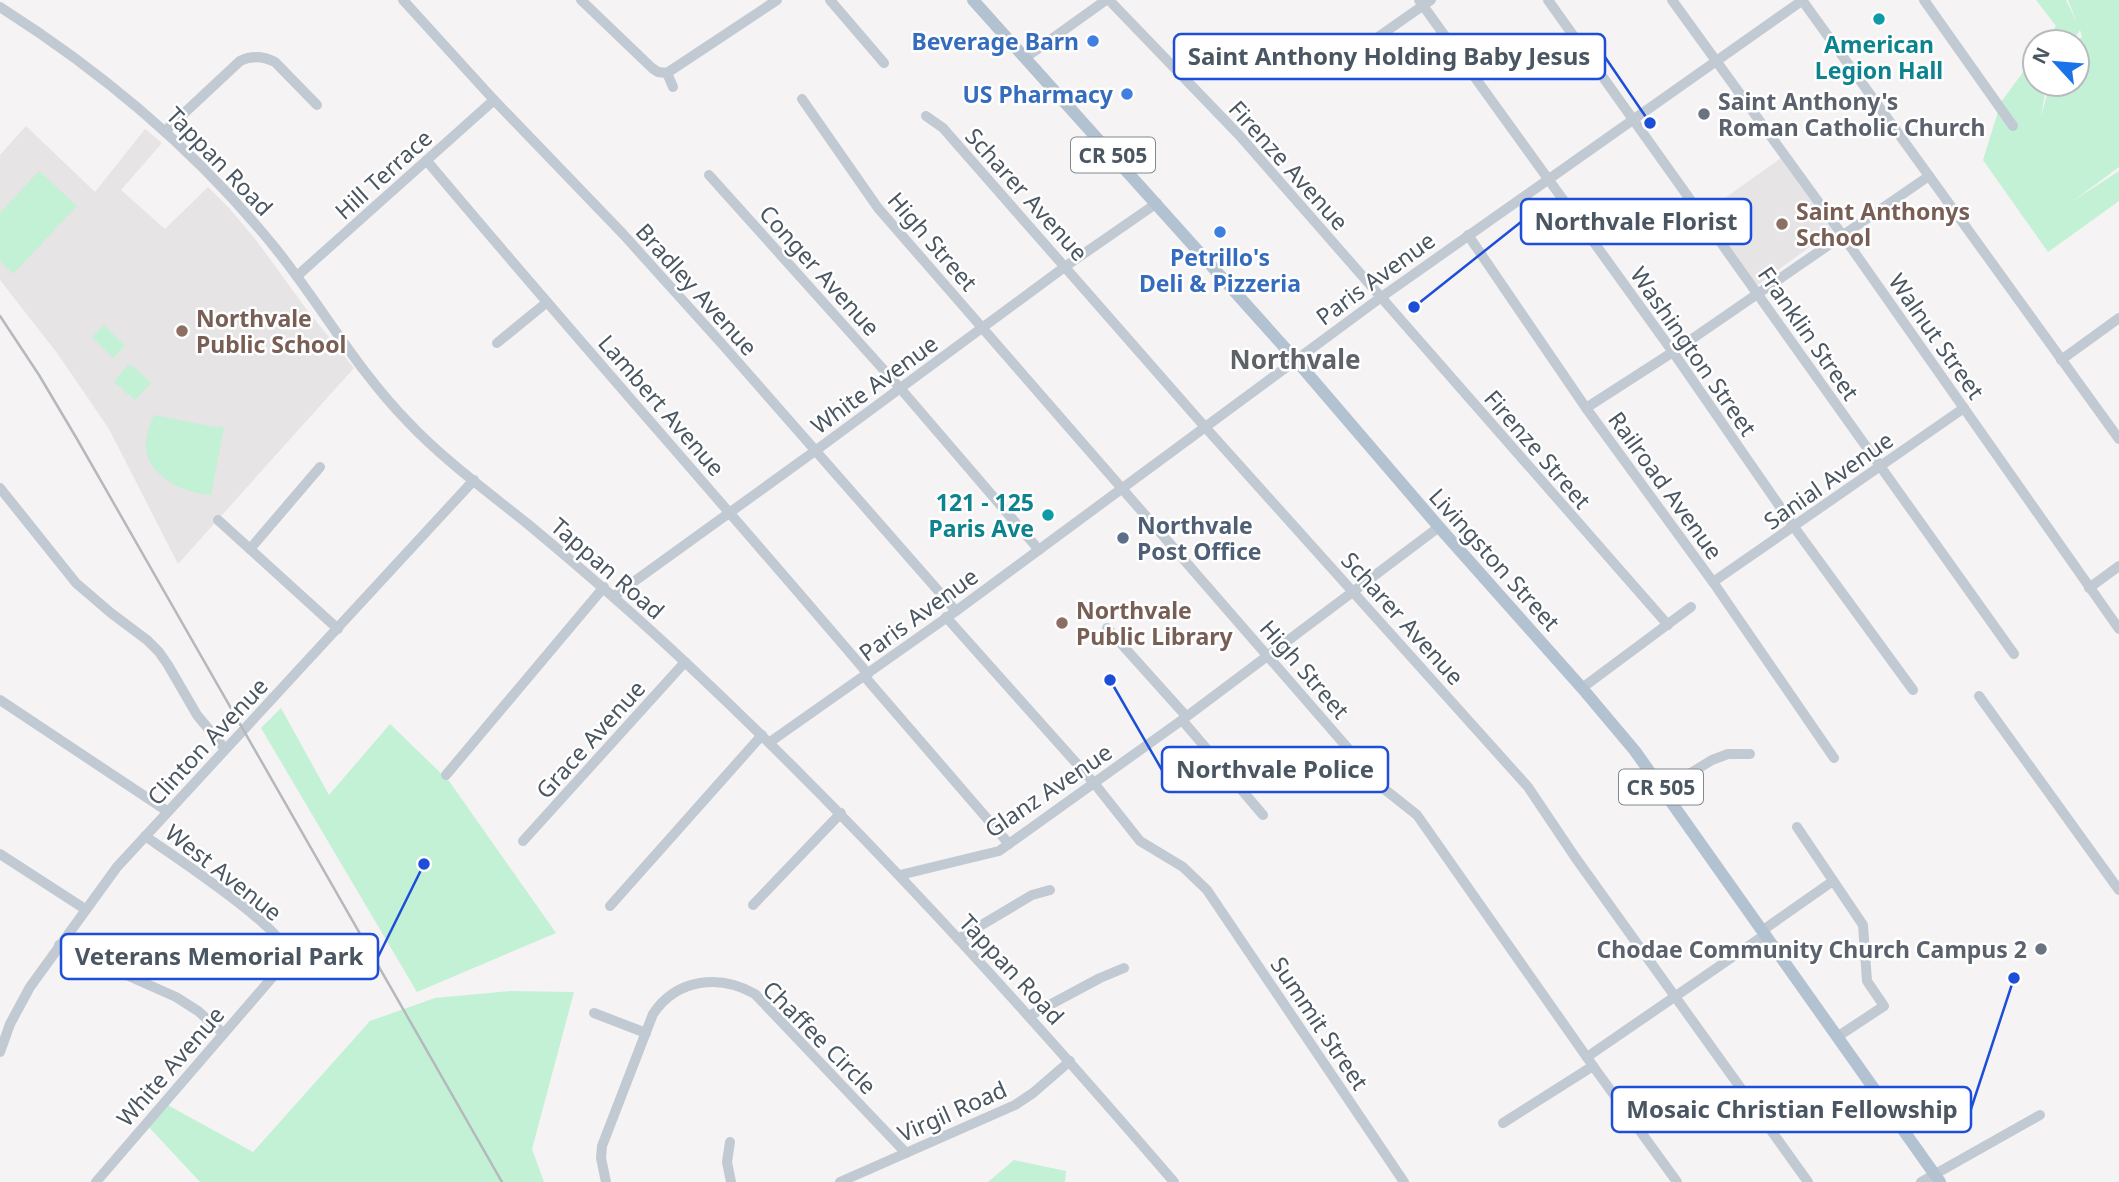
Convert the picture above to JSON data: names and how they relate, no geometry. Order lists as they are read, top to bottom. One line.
{"streets":{"main road":["CR 505","Livingston Street"],"street":["Tappan Road","Firenze Avenue","Hill Terrace","Scharer Avenue","High Street","Conger Avenue","Paris Avenue","Bradley Avenue","Franklin Street","Walnut Street","Washington Street","White Avenue","Lambert Avenue","Firenze Street","Sanial Avenue","Railroad Avenue","Grace Avenue","Clinton Avenue","Glanz Avenue","West Avenue","Summit Street","Chaffee Circle","Virgil Road"]},"crossings":[["Tappan Road","Hill Terrace"],["Tappan Road","Paris Avenue"],["Tappan Road","White Avenue"],["Tappan Road","Grace Avenue"],["Tappan Road","Clinton Avenue"],["Tappan Road","Glanz Avenue"],["Tappan Road","Virgil Road"],["Firenze Avenue","Paris Avenue"],["Firenze Avenue","Firenze Street"],["Hill Terrace","Bradley Avenue"],["Hill Terrace","Lambert Avenue"],["Scharer Avenue","Paris Avenue"],["Scharer Avenue","White Avenue"],["Scharer Avenue","Glanz Avenue"],["High Street","Paris Avenue"],["High Street","White Avenue"],["High Street","Glanz Avenue"],["Conger Avenue","Paris Avenue"],["Conger Avenue","White Avenue"],["Paris Avenue","Bradley Avenue"],["Paris Avenue","Franklin Street"],["Paris Avenue","Walnut Street"],["Paris Avenue","Washington Street"],["Paris Avenue","Lambert Avenue"],["Paris Avenue","Firenze Street"],["Paris Avenue","Railroad Avenue"],["Paris Avenue","Livingston Street"],["Bradley Avenue","White Avenue"],["Franklin Street","Sanial Avenue"],["Walnut Street","Sanial Avenue"],["Washington Street","Sanial Avenue"],["White Avenue","Lambert Avenue"],["White Avenue","Livingston Street"],["White Avenue","West Avenue"],["Lambert Avenue","Glanz Avenue"],["Sanial Avenue","Railroad Avenue"],["Livingston Street","Glanz Avenue"],["Clinton Avenue","West Avenue"],["Glanz Avenue","Summit Street"],["Chaffee Circle","Virgil Road"]],"districts":["Northvale"],"places":["American Legion Hall","Beverage Barn","US Pharmacy","Saint Anthony's Roman Catholic Church","Saint Anthony Holding Baby Jesus","Saint Anthonys School","Petrillo's Deli & Pizzeria","Northvale Florist","Northvale Public School","121 - 125 Paris Ave","Northvale Post Office","Northvale Public Library","Northvale Police","Veterans Memorial Park","Chodae Community Church Campus 2","Mosaic Christian Fellowship"],"north":"top left"}
